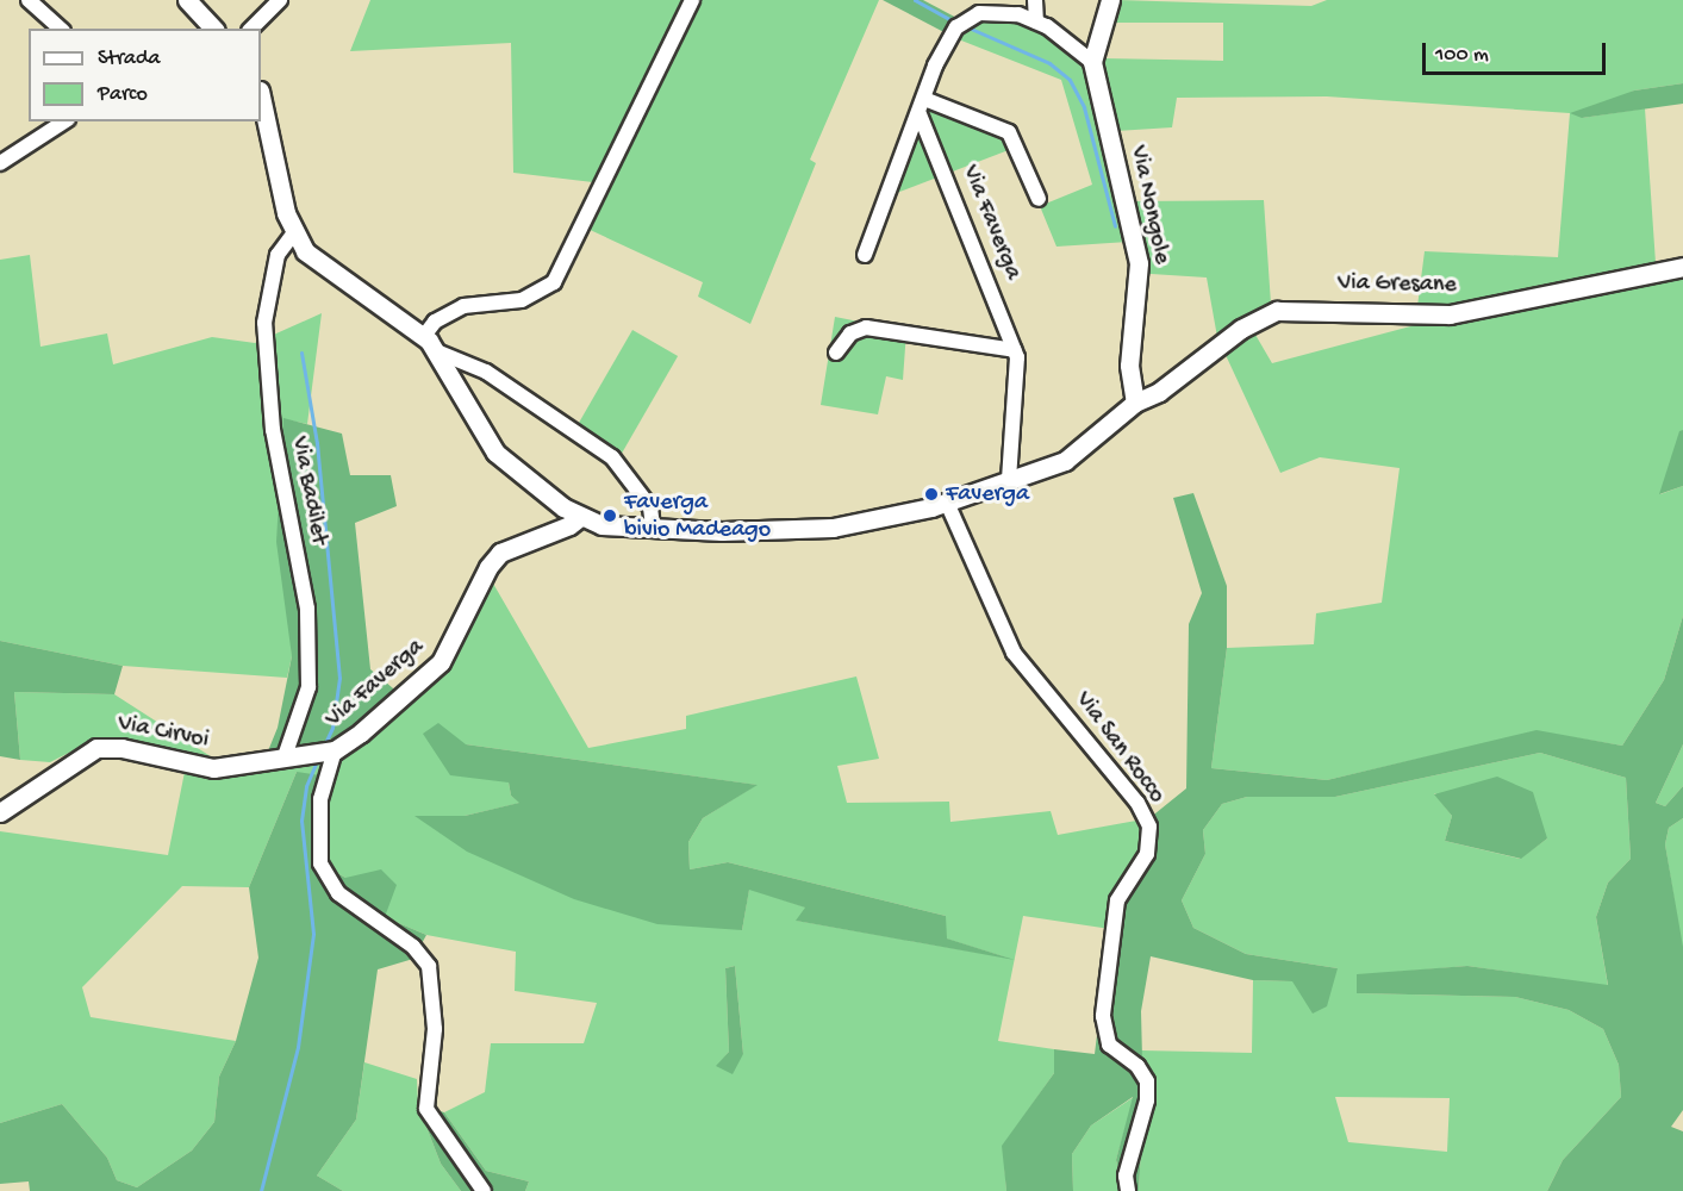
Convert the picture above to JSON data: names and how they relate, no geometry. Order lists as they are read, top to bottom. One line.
{"streets":{"street":["Via Nongole","Via Faverga","Via Gresane","Via Badilet","Via Cirvoi","Via San Rocco"]},"crossings":[["Via Nongole","Via Gresane"],["Via Faverga","Via Cirvoi"],["Via Badilet","Via Cirvoi"]],"places":["Faverga","Faverga bivio Madeago"],"legend":["Strada","Parco"],"scale_bar":"100 m"}
